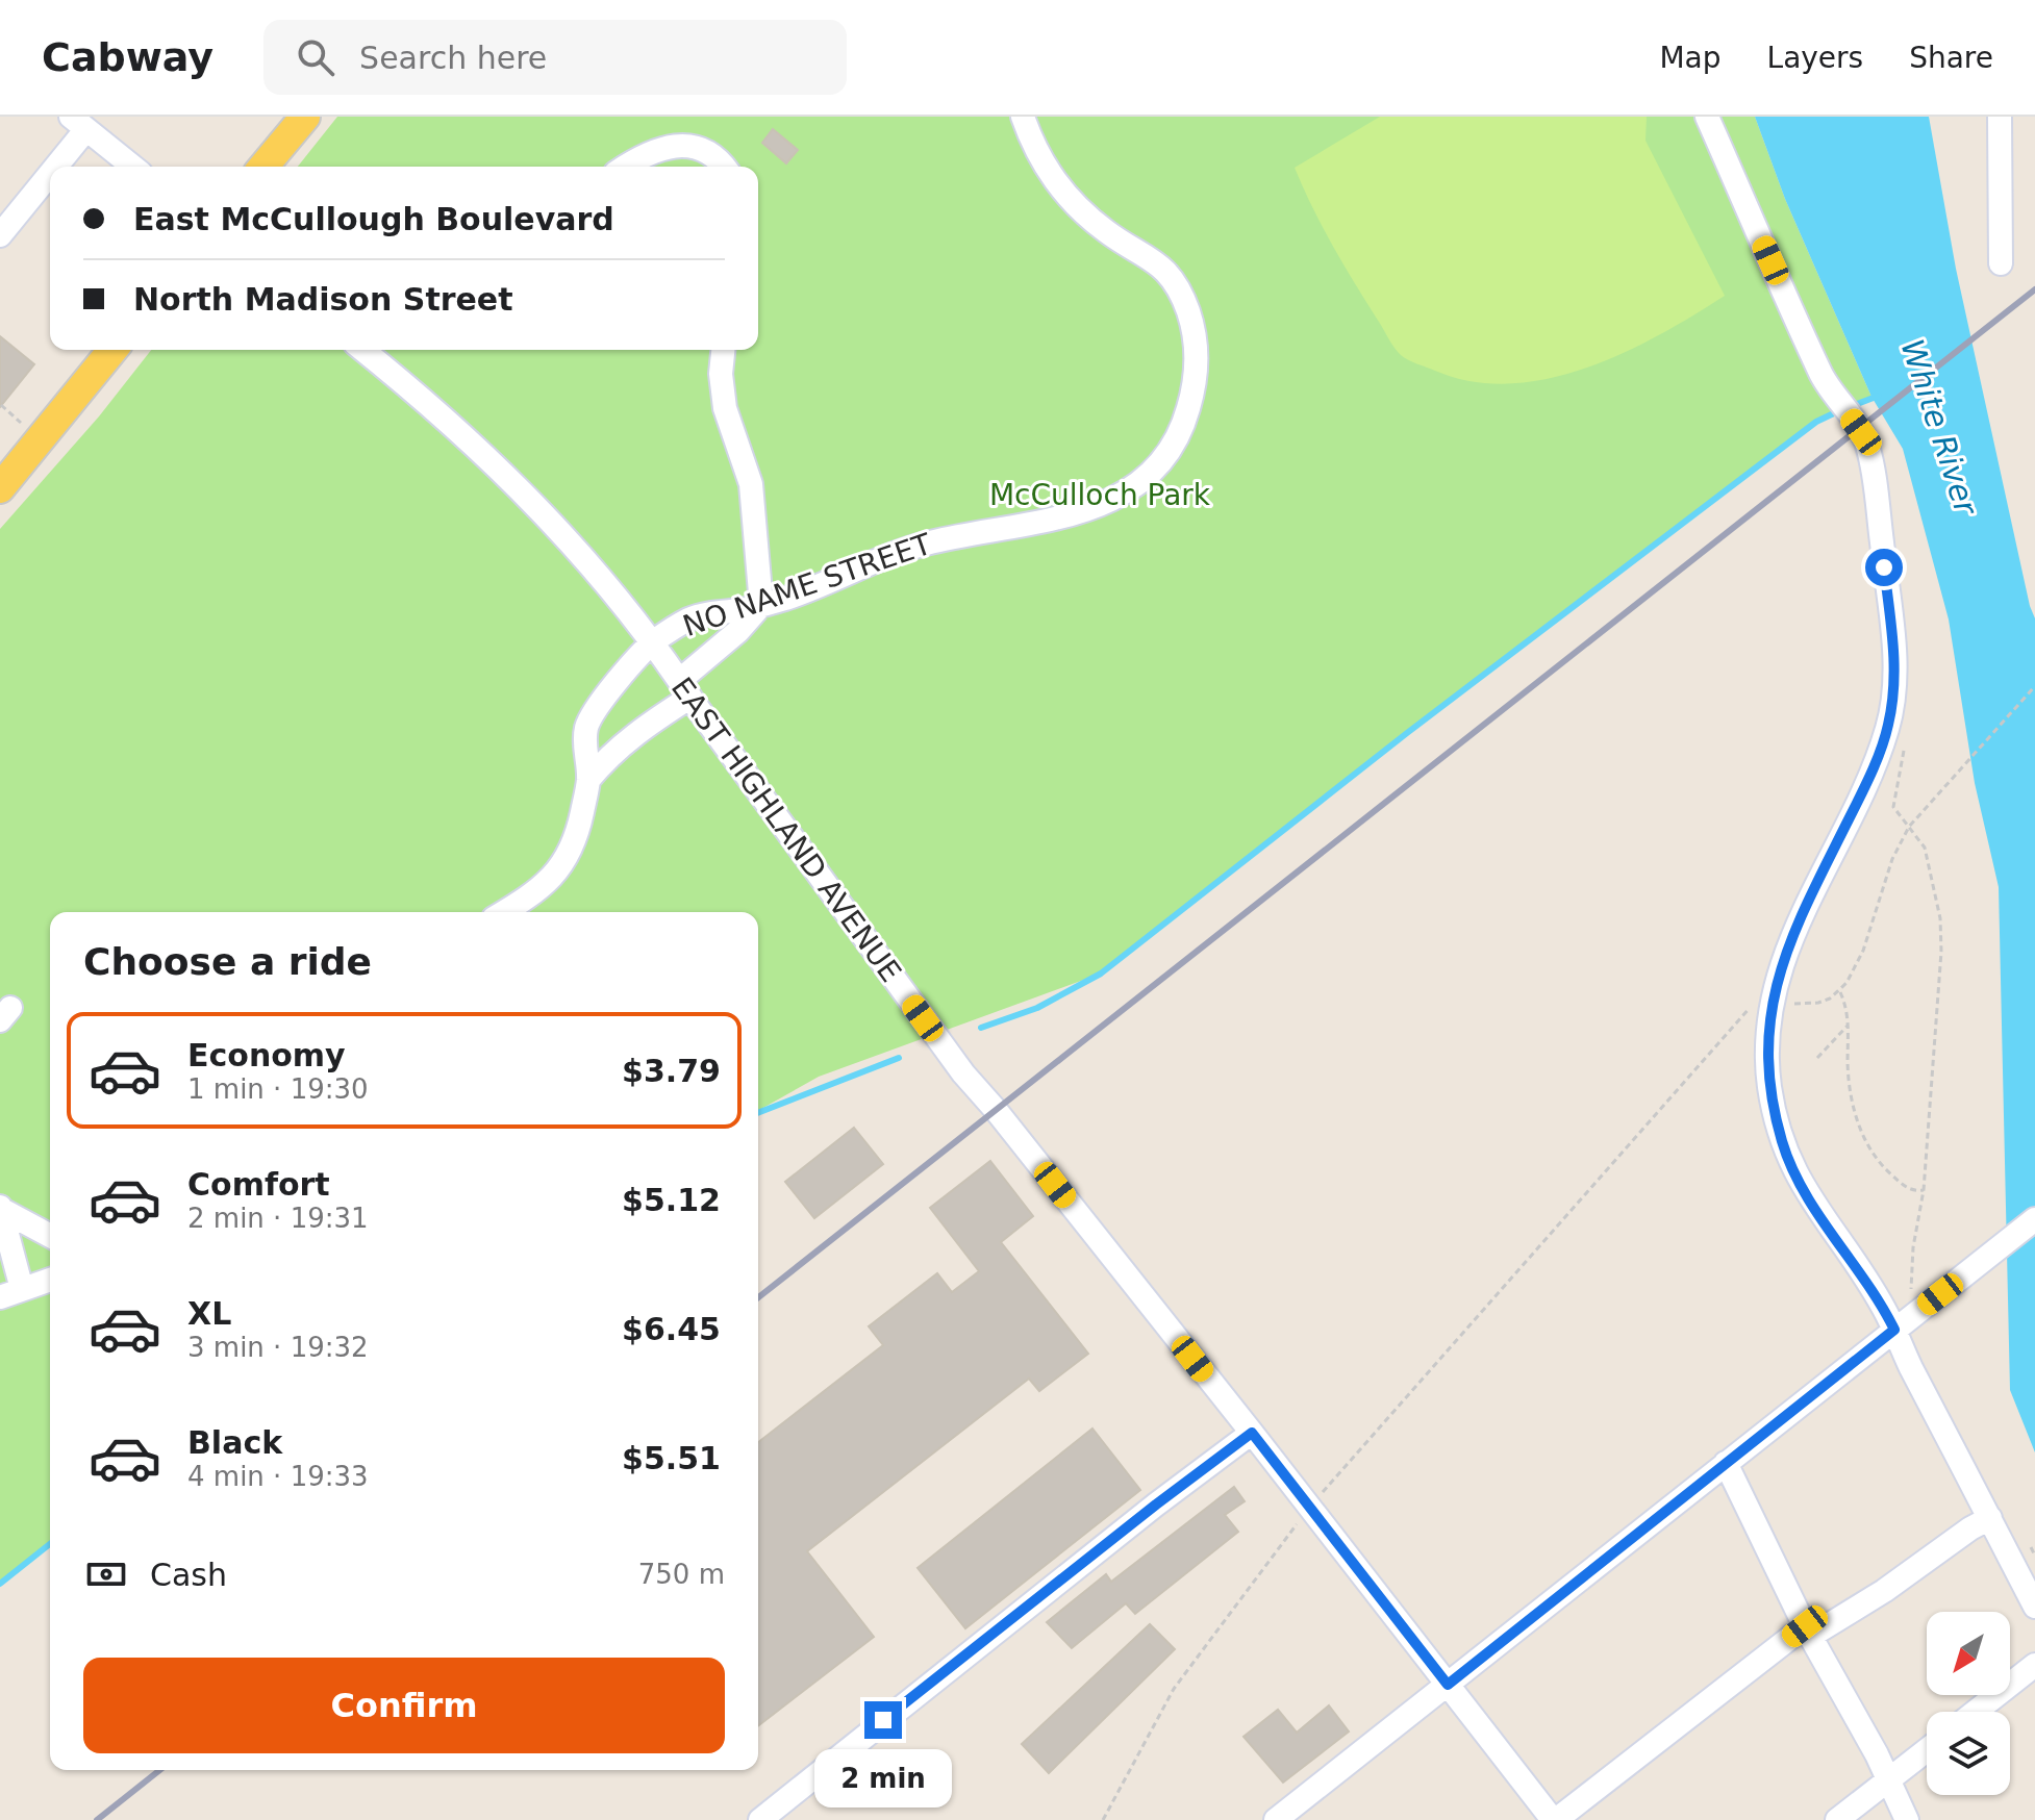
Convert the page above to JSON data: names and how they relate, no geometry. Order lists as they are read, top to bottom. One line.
{"streets":{"street":["NO NAME STREET","EAST HIGHLAND AVENUE"]},"crossings":[["NO NAME STREET","EAST HIGHLAND AVENUE"]],"water":["White River"],"parks":["McCulloch Park"],"north":"bottom left","page":{"header":"Cabway","search":"Search here","nav":["Map","Layers","Share"],"banner":["East McCullough Boulevard","North Madison Street"],"heading":"Choose a ride","list":[{"name":"Economy","note":"1 min · 19:30","value":"$3.79"},{"name":"Comfort","note":"2 min · 19:31","value":"$5.12"},{"name":"XL","note":"3 min · 19:32","value":"$6.45"},{"name":"Black","note":"4 min · 19:33","value":"$5.51"}],"pay":["Cash","750 m"],"buttons":"Confirm","bubble":"2 min"}}
